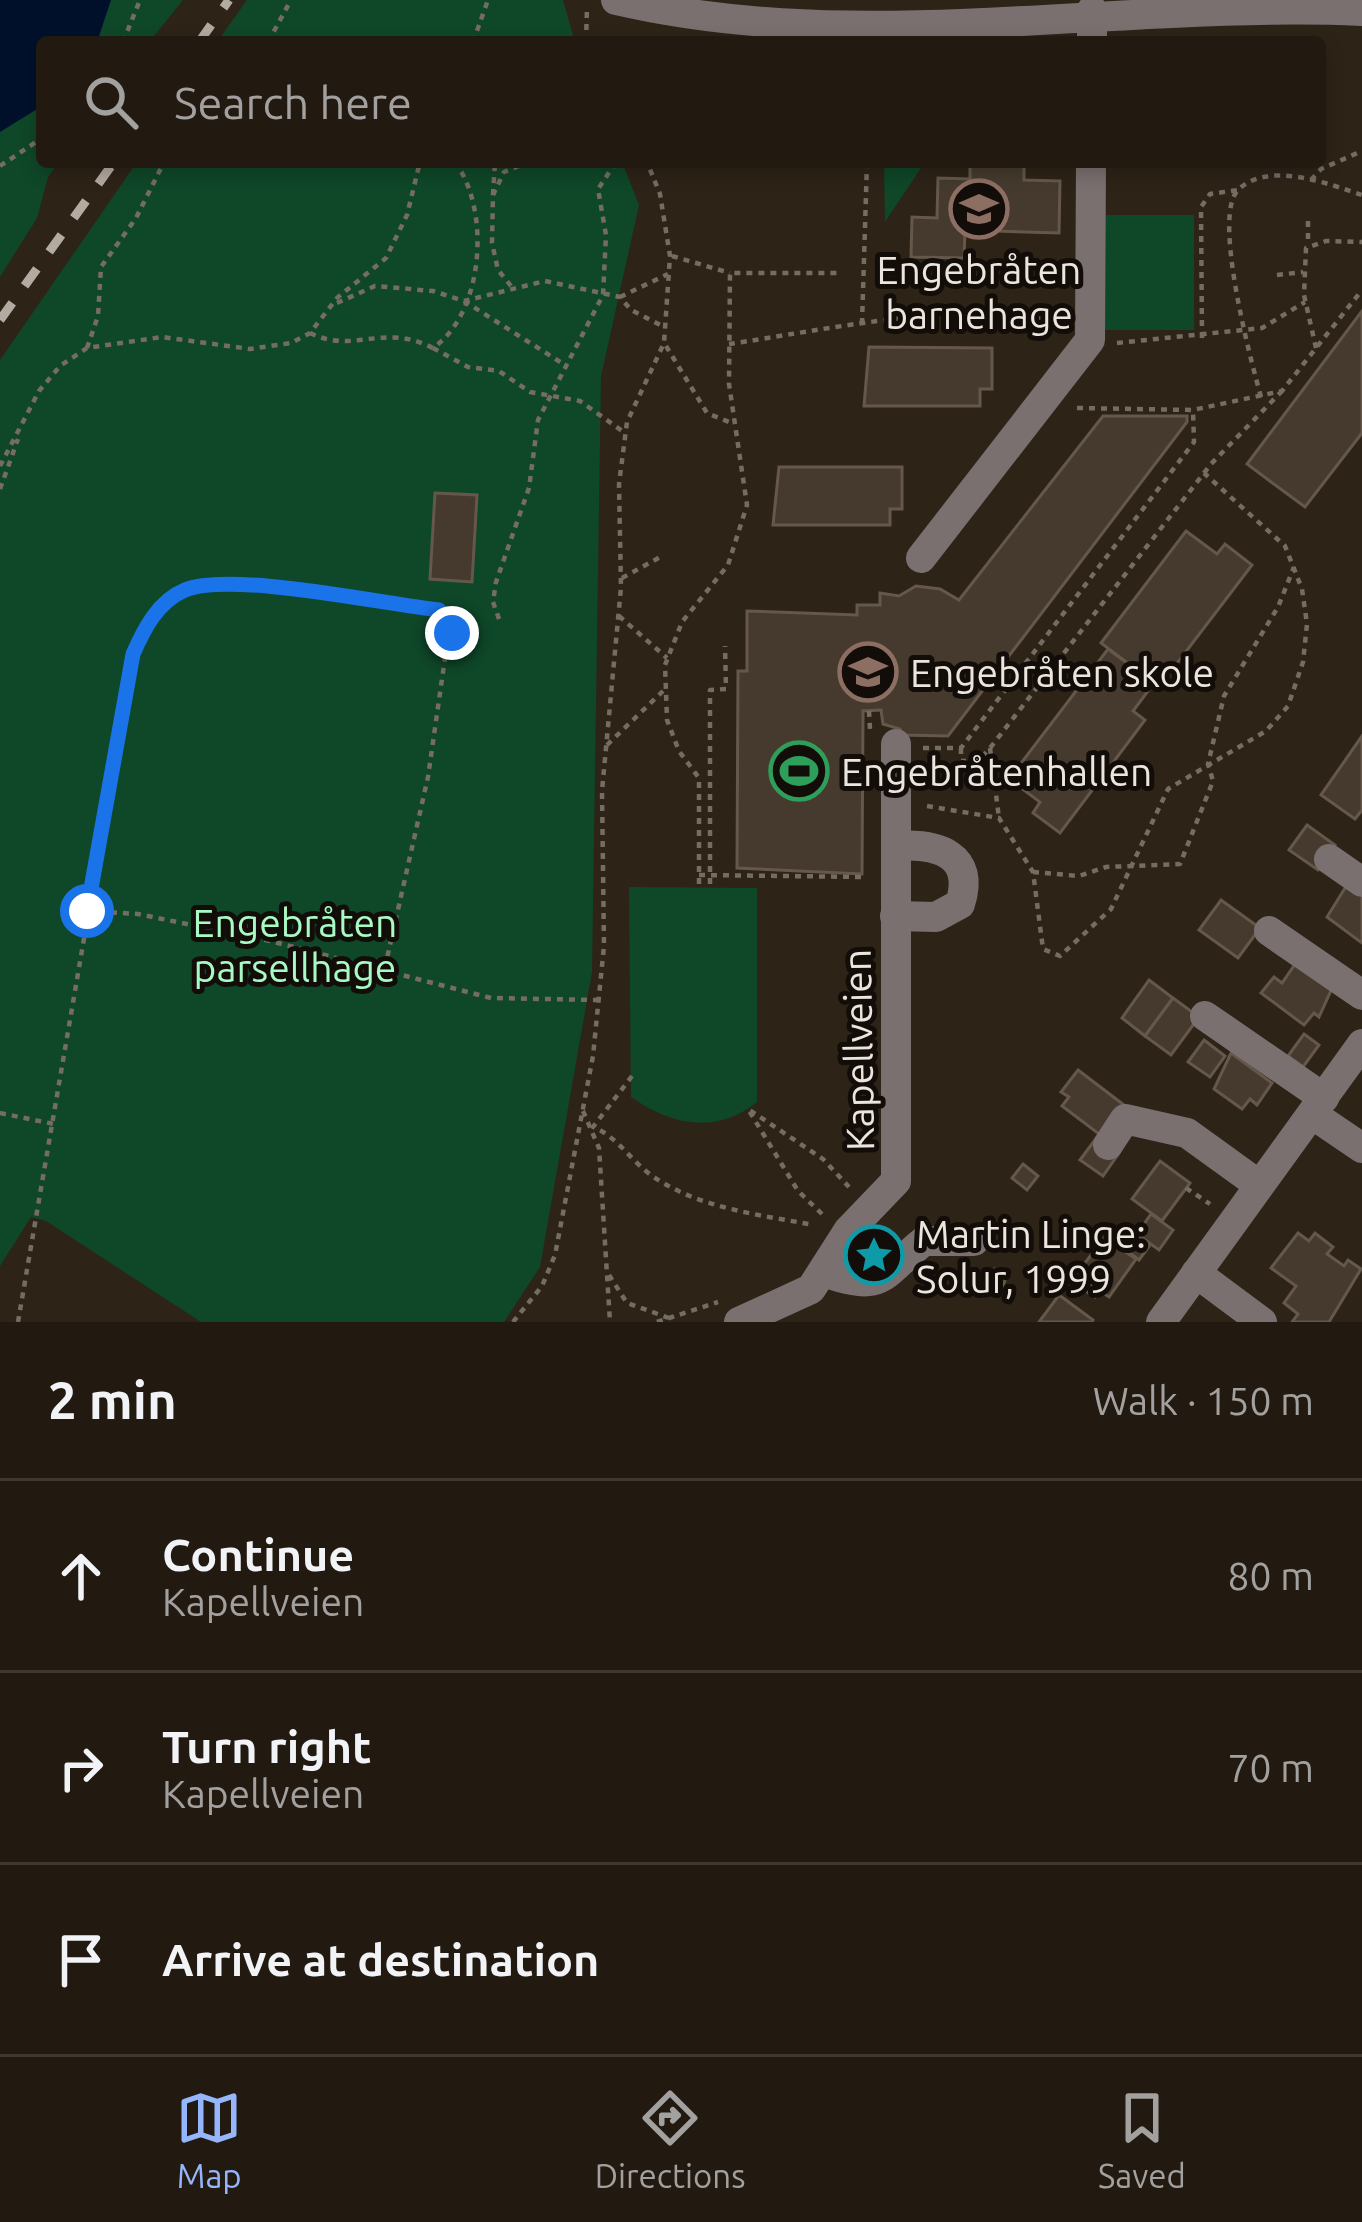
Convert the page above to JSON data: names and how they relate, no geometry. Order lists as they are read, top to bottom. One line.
{"streets":{"street":["Kapellveien"]},"parks":["Engebråten parsellhage"],"places":{"school or university":["Engebråten barnehage","Engebråten skole"],"sports":["Engebråtenhallen"],"place":["Martin Linge: Solur, 1999"]},"page":{"search":"Search here","heading":["2 min","Walk · 150 m"],"list":[["Continue","Kapellveien","80 m"],["Turn right","Kapellveien","70 m"],"Arrive at destination"],"nav":["Map","Directions","Saved"]}}
